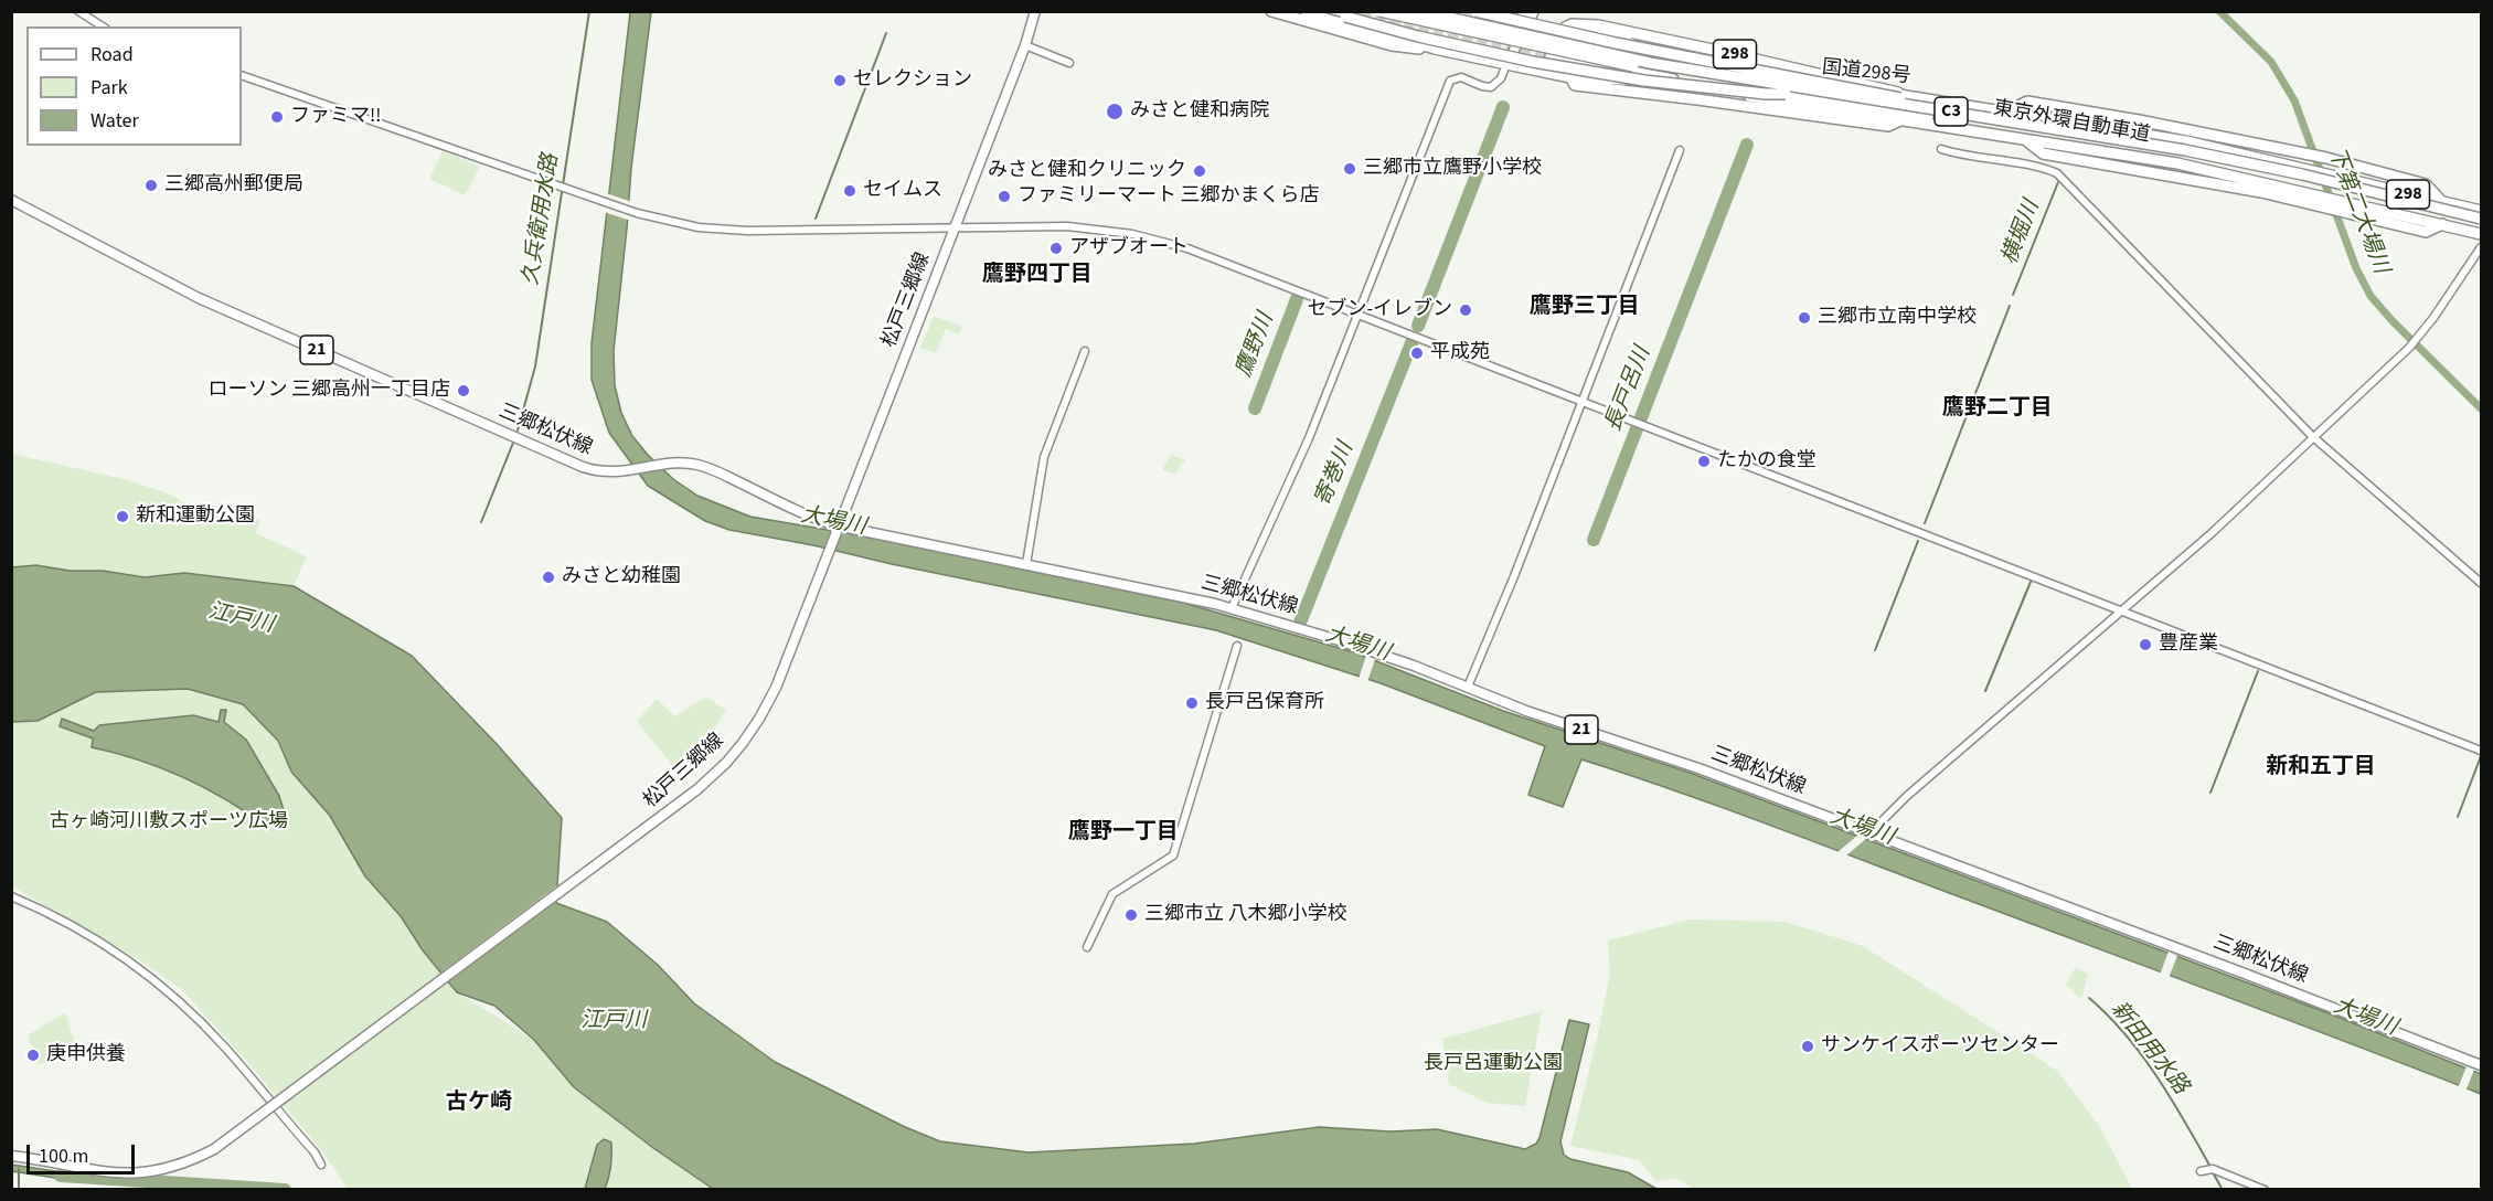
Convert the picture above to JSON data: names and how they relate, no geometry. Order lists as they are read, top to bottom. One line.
{"streets":{"highway":["298","国道298号","C3","東京外環自動車道"],"main road":["松戸三郷線","21","三郷松伏線"]},"crossings":[["298","国道298号"],["国道298号","東京外環自動車道"]],"districts":["鷹野四丁目","鷹野三丁目","鷹野二丁目","新和五丁目","鷹野一丁目","古ケ崎"],"water":["下第二大場川","久兵衛用水路","横堀川","鷹野川","長戸呂川","寄巻川","大場川","江戸川","新田用水路"],"parks":["古ヶ崎河川敷スポーツ広場","長戸呂運動公園"],"places":["セレクション","みさと健和病院","ファミマ!!","三郷市立鷹野小学校","みさと健和クリニック","三郷高州郵便局","セイムス","ファミリーマート 三郷かまくら店","アザブオート","セブン-イレブン","三郷市立南中学校","平成苑","ローソン 三郷高州一丁目店","たかの食堂","新和運動公園","みさと幼稚園","豊産業","長戸呂保育所","三郷市立 八木郷小学校","サンケイスポーツセンター","庚申供養"],"legend":["Road","Park","Water"],"scale_bar":"100 m"}
